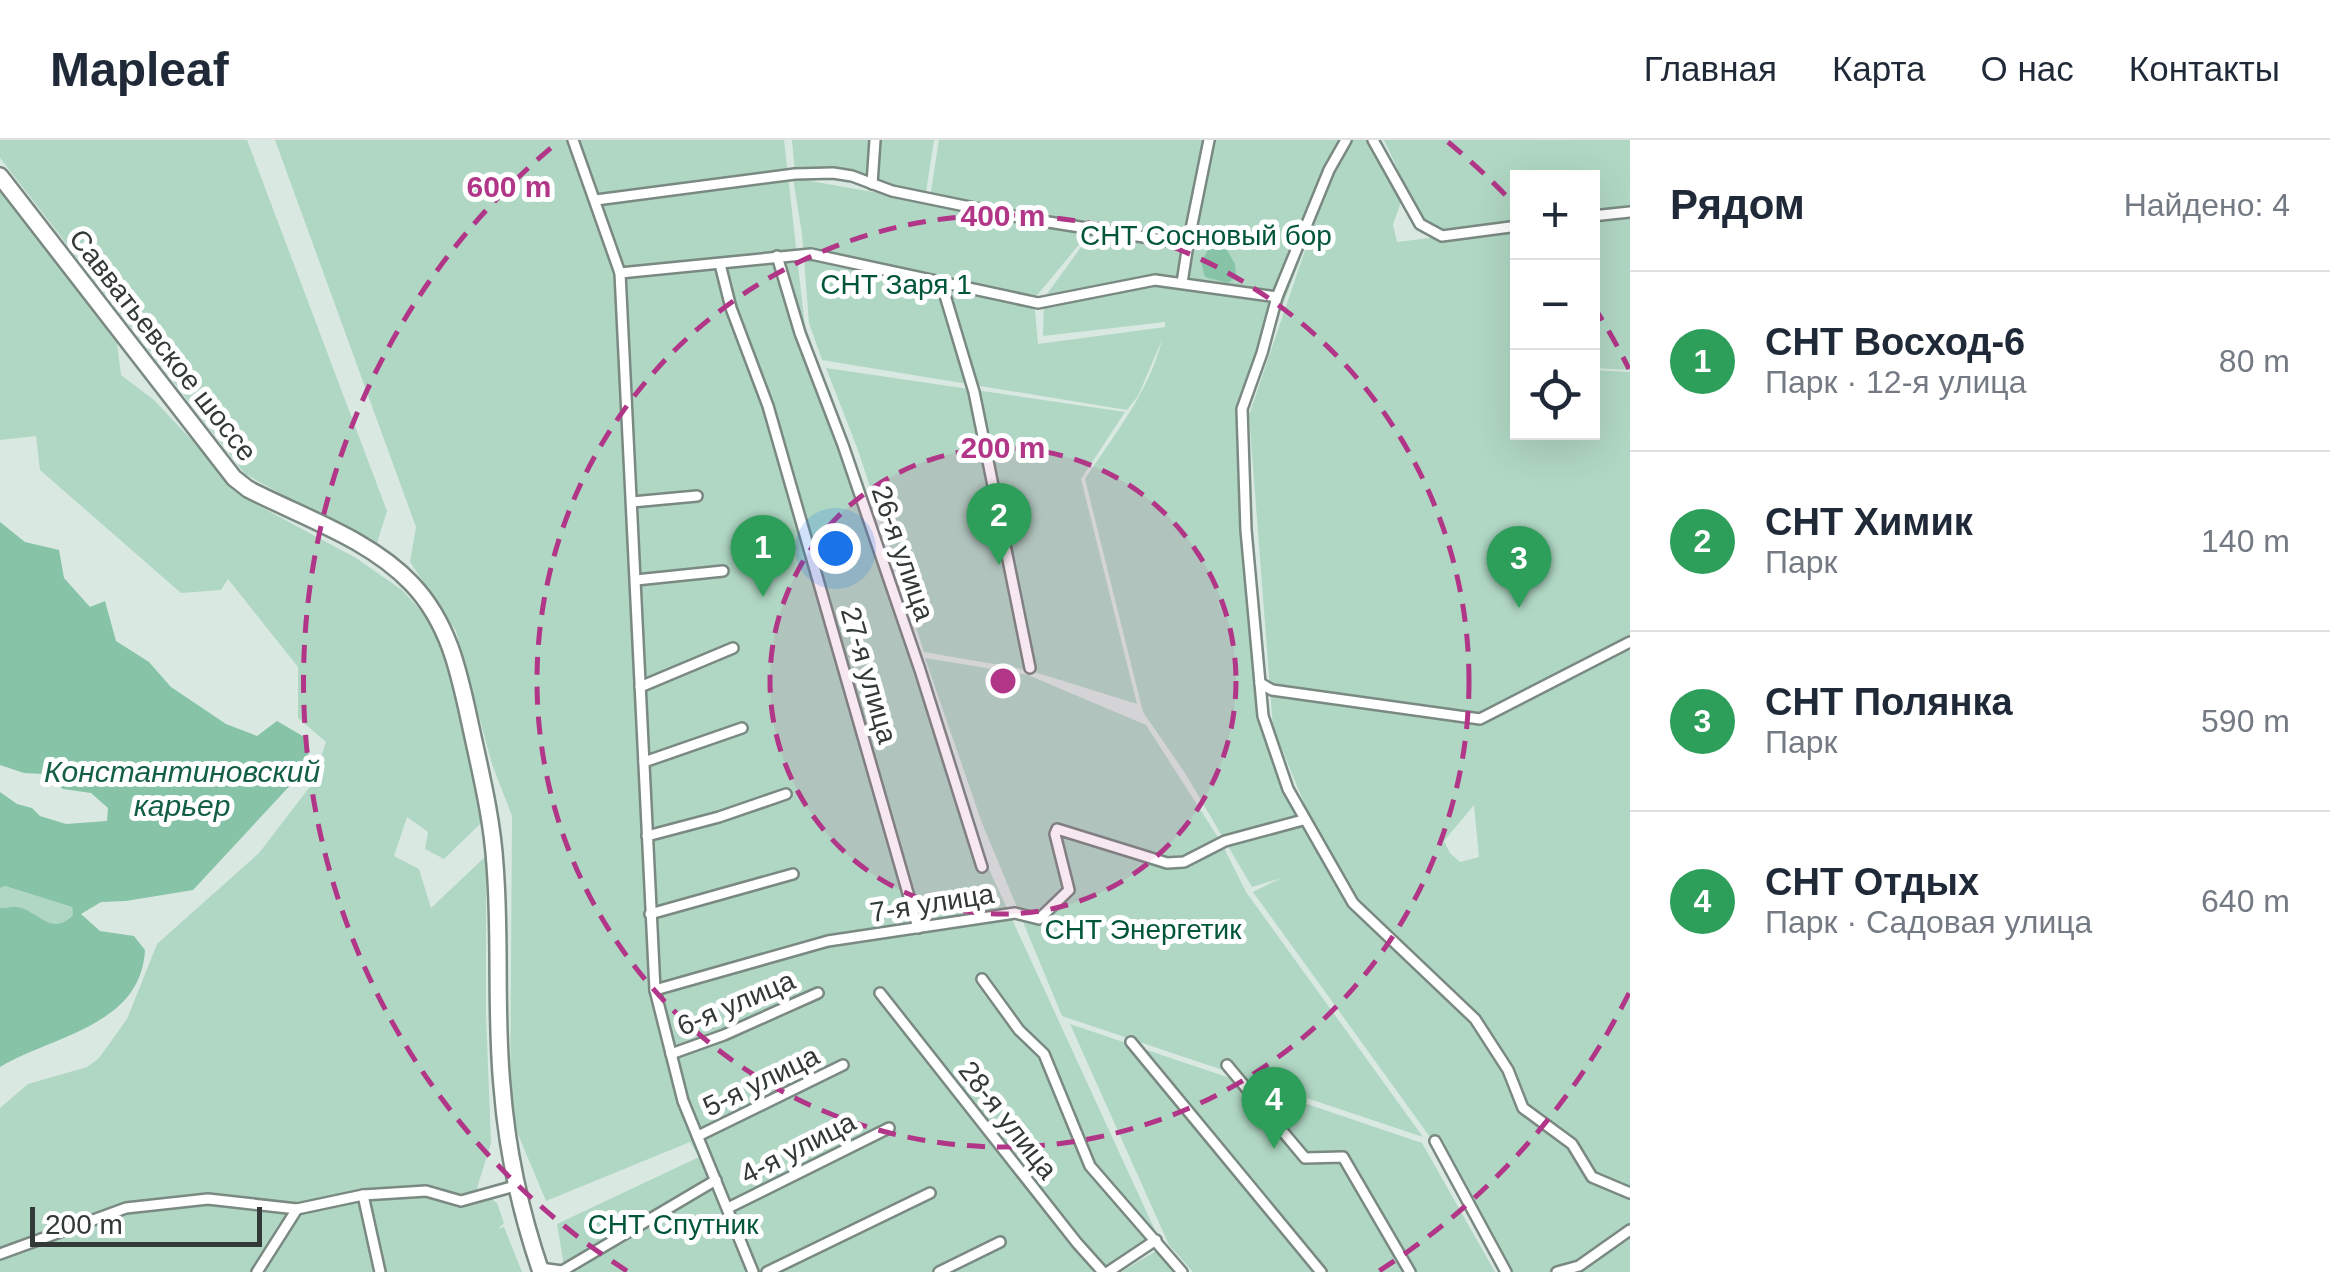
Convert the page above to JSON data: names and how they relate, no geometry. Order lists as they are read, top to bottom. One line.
{"streets":{"main road":["Савватьевское шоссе"],"street":["26-я улица","27-я улица","7-я улица","6-я улица","5-я улица","28-я улица","4-я улица"]},"crossings":[["27-я улица","7-я улица"]],"water":["Константиновский карьер"],"parks":["СНТ Сосновый бор","СНТ Заря 1","СНТ Энергетик","СНТ Спутник"],"scale_bar":"200 m","page":{"header":"Mapleaf","nav":["Главная","Карта","О нас","Контакты"],"heading":["Рядом","Найдено: 4"],"map_buttons":["+","−"],"list":[{"mark":"1","name":"СНТ Восход-6","note":"Парк · 12-я улица","value":"80 m"},{"mark":"2","name":"СНТ Химик","note":"Парк","value":"140 m"},{"mark":"3","name":"СНТ Полянка","note":"Парк","value":"590 m"},{"mark":"4","name":"СНТ Отдых","note":"Парк · Садовая улица","value":"640 m"}],"pins":["2","1","3","4"],"scale":"200 m"},"rings":["600 m","400 m","200 m"]}
